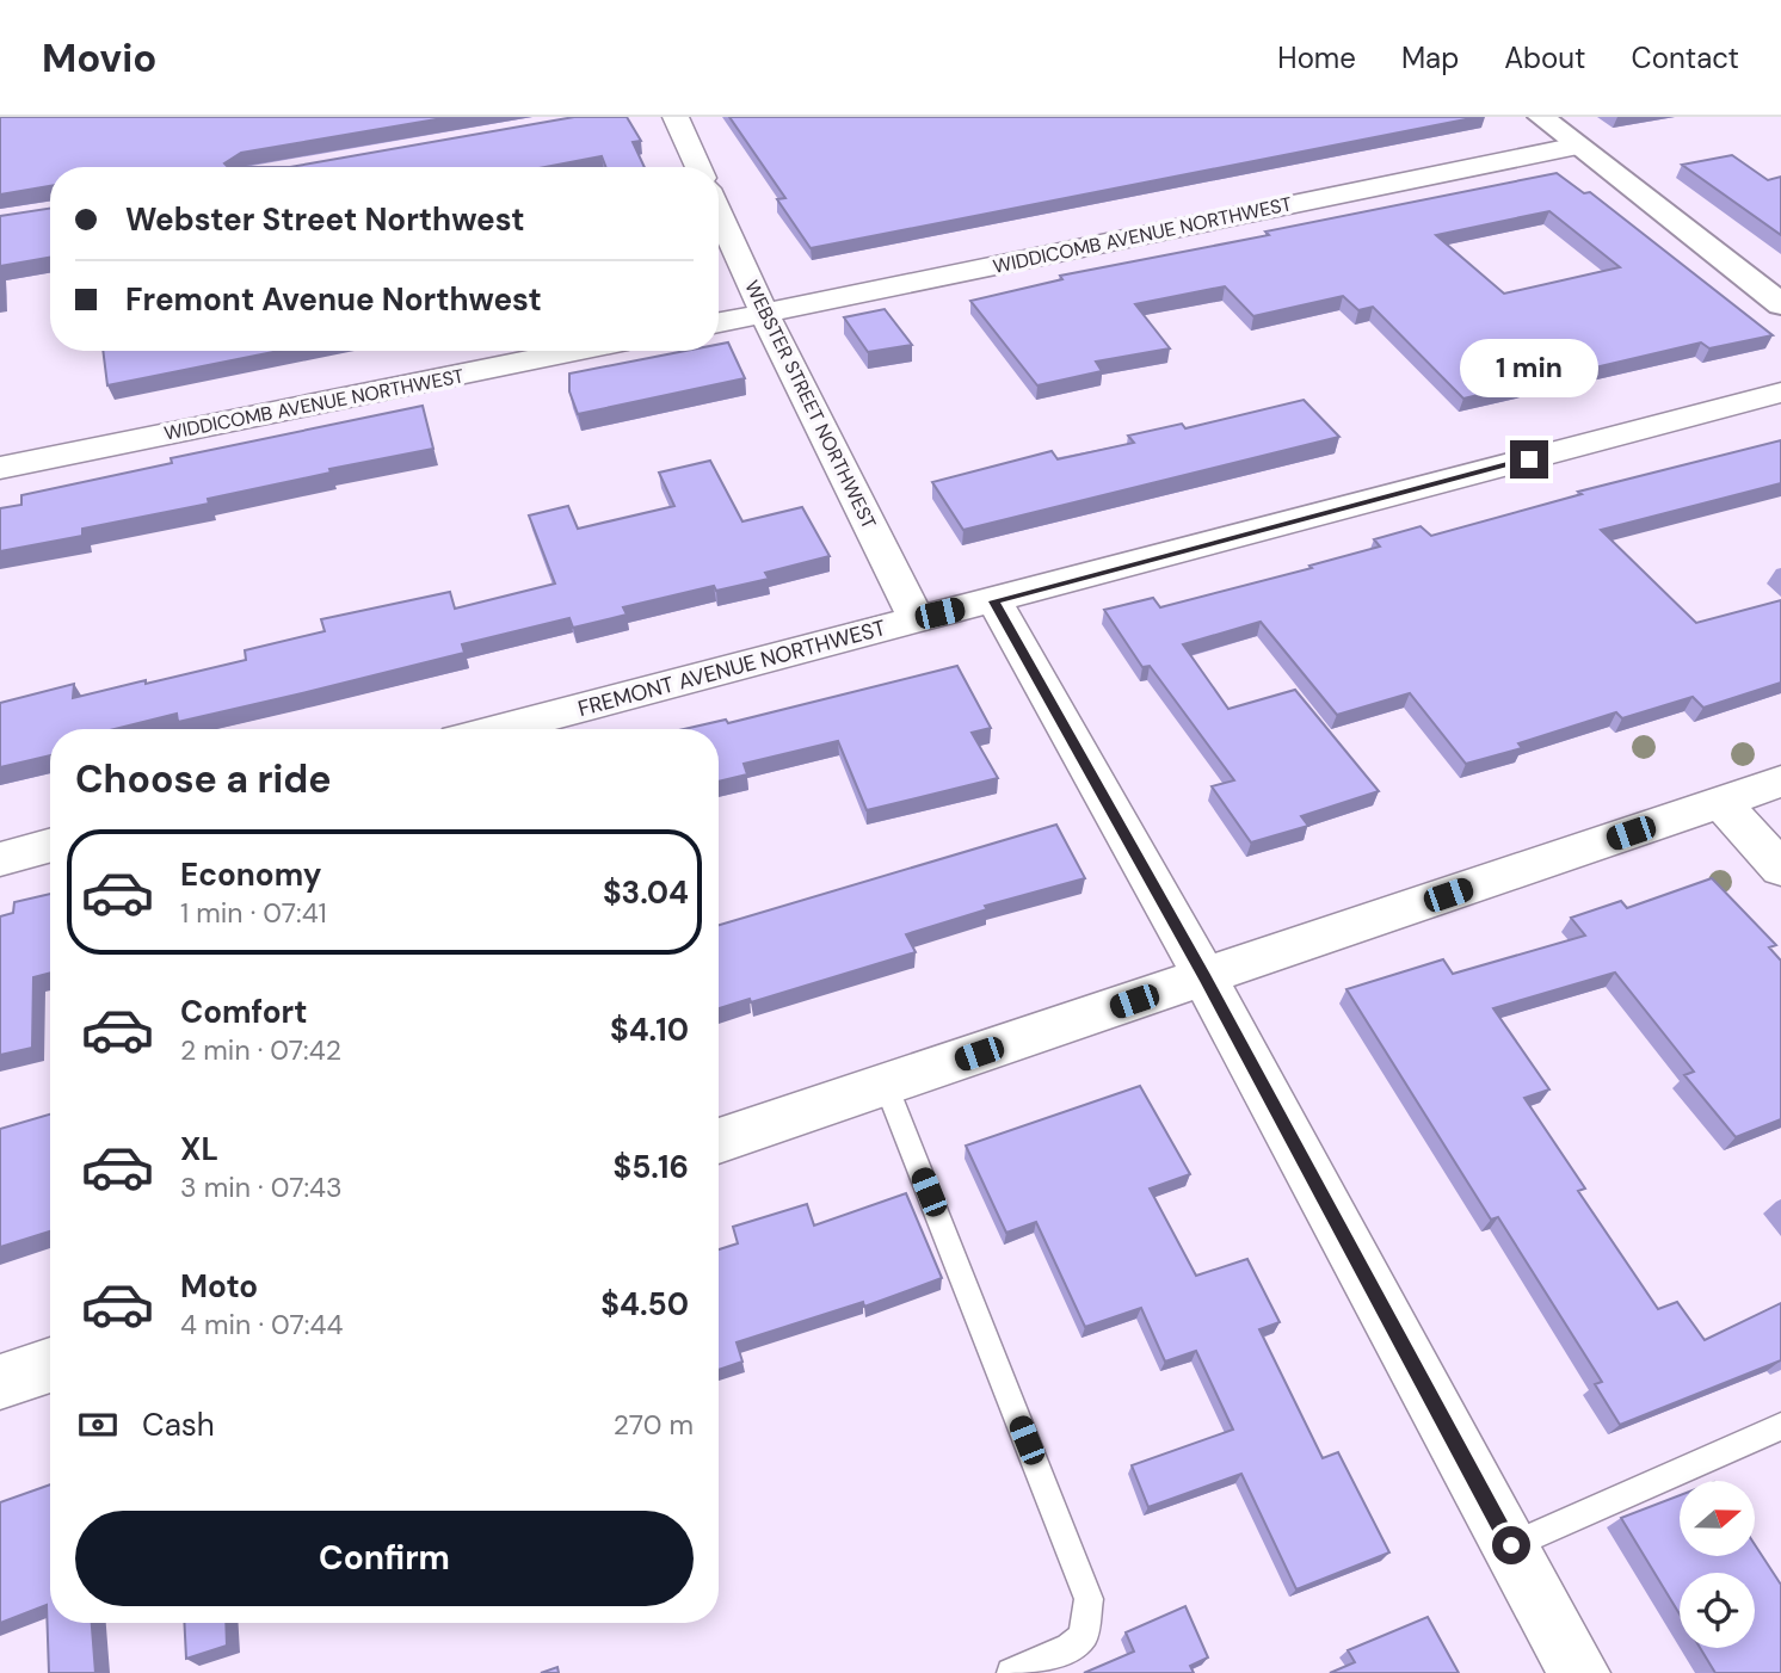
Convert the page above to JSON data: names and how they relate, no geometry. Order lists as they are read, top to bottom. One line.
{"streets":{"street":["WIDDICOMB AVENUE NORTHWEST","WEBSTER STREET NORTHWEST","FREMONT AVENUE NORTHWEST"]},"crossings":[["WIDDICOMB AVENUE NORTHWEST","WEBSTER STREET NORTHWEST"],["WEBSTER STREET NORTHWEST","FREMONT AVENUE NORTHWEST"]],"north":"right","page":{"header":"Movio","nav":["Home","Map","About","Contact"],"banner":["Webster Street Northwest","Fremont Avenue Northwest"],"bubble":"1 min","heading":"Choose a ride","list":[{"name":"Economy","note":"1 min · 07:41","value":"$3.04"},{"name":"Comfort","note":"2 min · 07:42","value":"$4.10"},{"name":"XL","note":"3 min · 07:43","value":"$5.16"},{"name":"Moto","note":"4 min · 07:44","value":"$4.50"}],"pay":["Cash","270 m"],"buttons":"Confirm"}}
